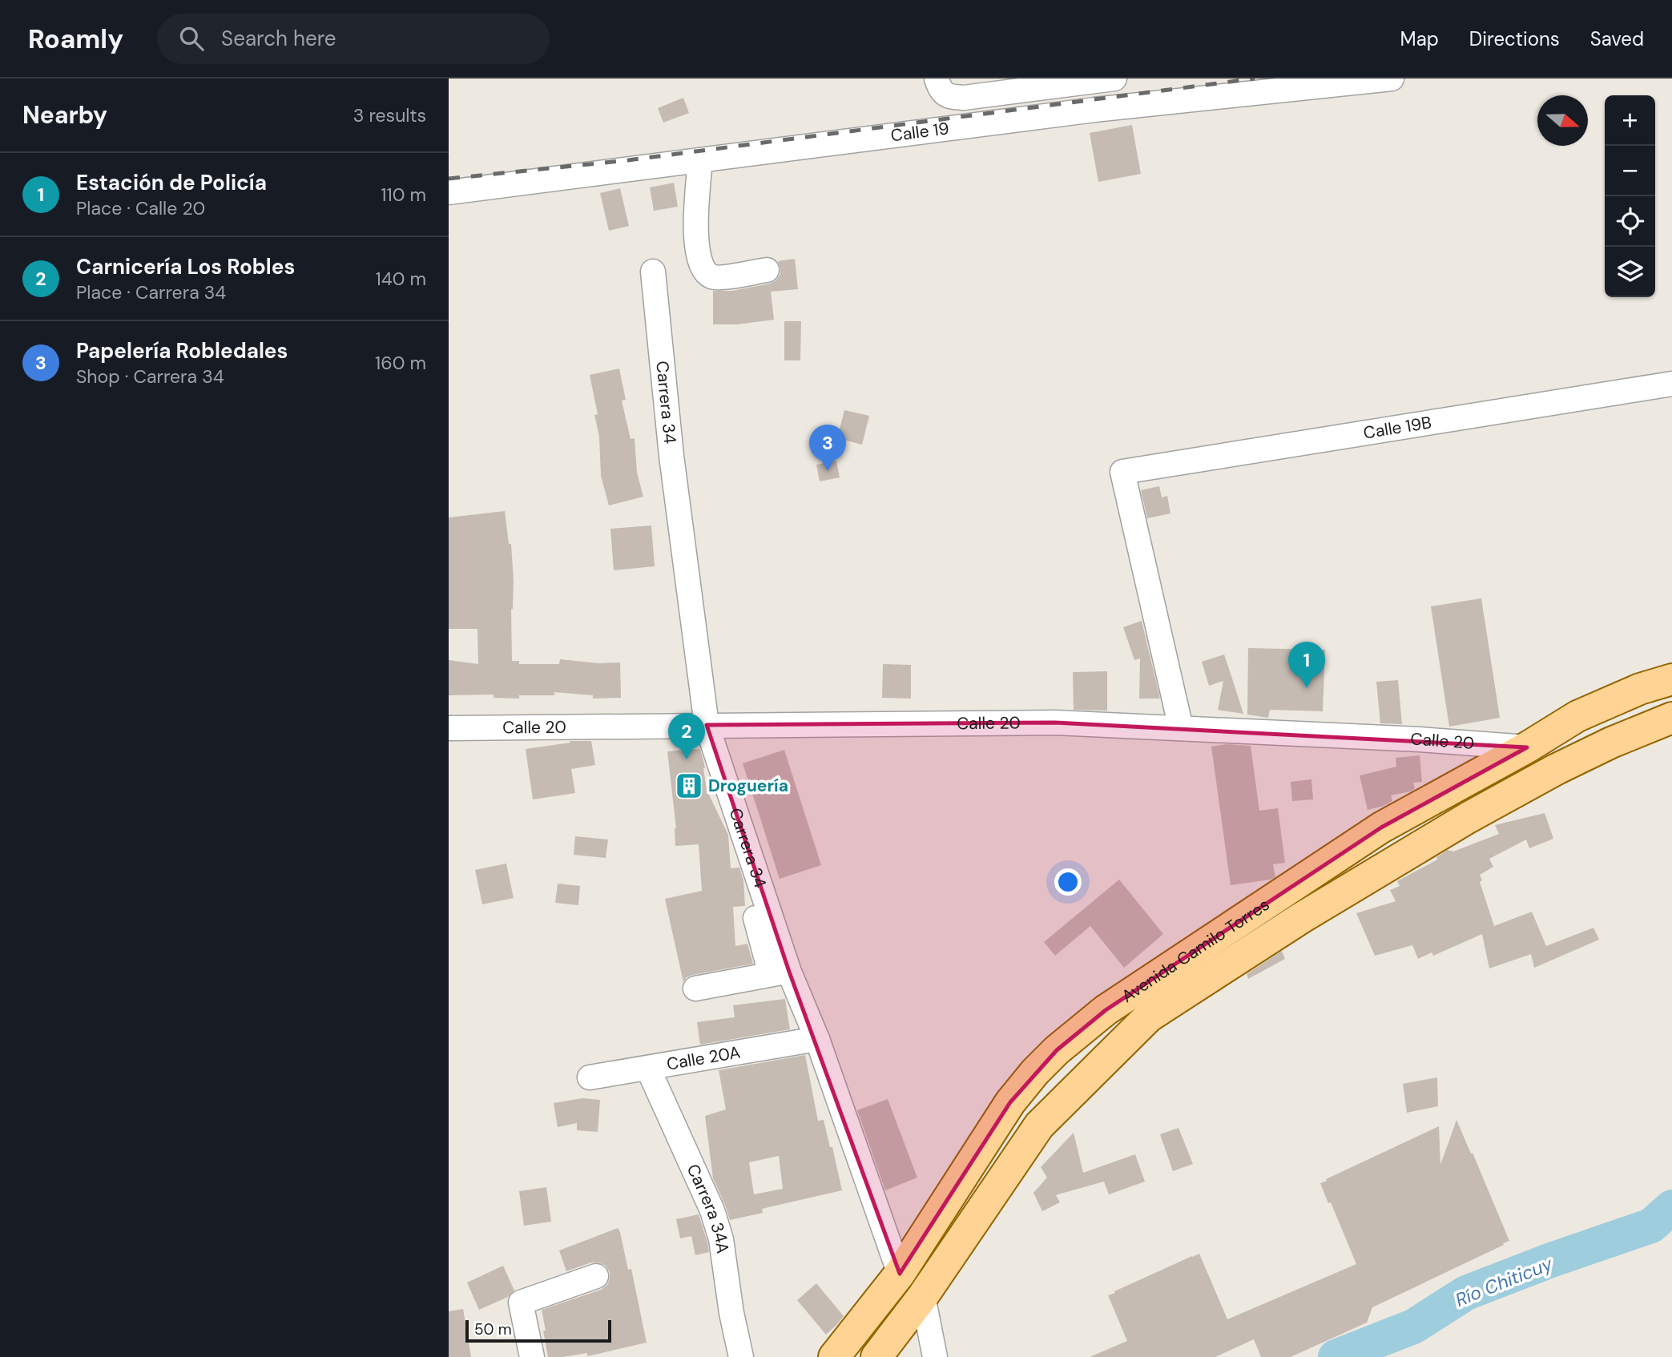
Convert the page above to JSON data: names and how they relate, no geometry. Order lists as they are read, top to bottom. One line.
{"streets":{"main road":["Avenida Camilo Torres"],"street":["Calle 19","Carrera 34","Calle 19B","Calle 20","Calle 20A","Carrera 34A"]},"crossings":[["Carrera 34","Calle 20"],["Carrera 34","Avenida Camilo Torres"],["Carrera 34","Calle 20A"],["Calle 19B","Calle 20"],["Calle 20","Avenida Camilo Torres"],["Calle 20A","Carrera 34A"]],"water":["Río Chiticuy"],"places":{"building":["Droguería"]},"scale_bar":"50 m","north":"right","page":{"header":"Roamly","search":"Search here","nav":["Map","Directions","Saved"],"heading":["Nearby","3 results"],"map_buttons":["+","−"],"list":[{"mark":"1","name":"Estación de Policía","note":"Place · Calle 20","value":"110 m"},{"mark":"2","name":"Carnicería Los Robles","note":"Place · Carrera 34","value":"140 m"},{"mark":"3","name":"Papelería Robledales","note":"Shop · Carrera 34","value":"160 m"}],"pins":["3","1","2"],"scale":"50 m"}}
